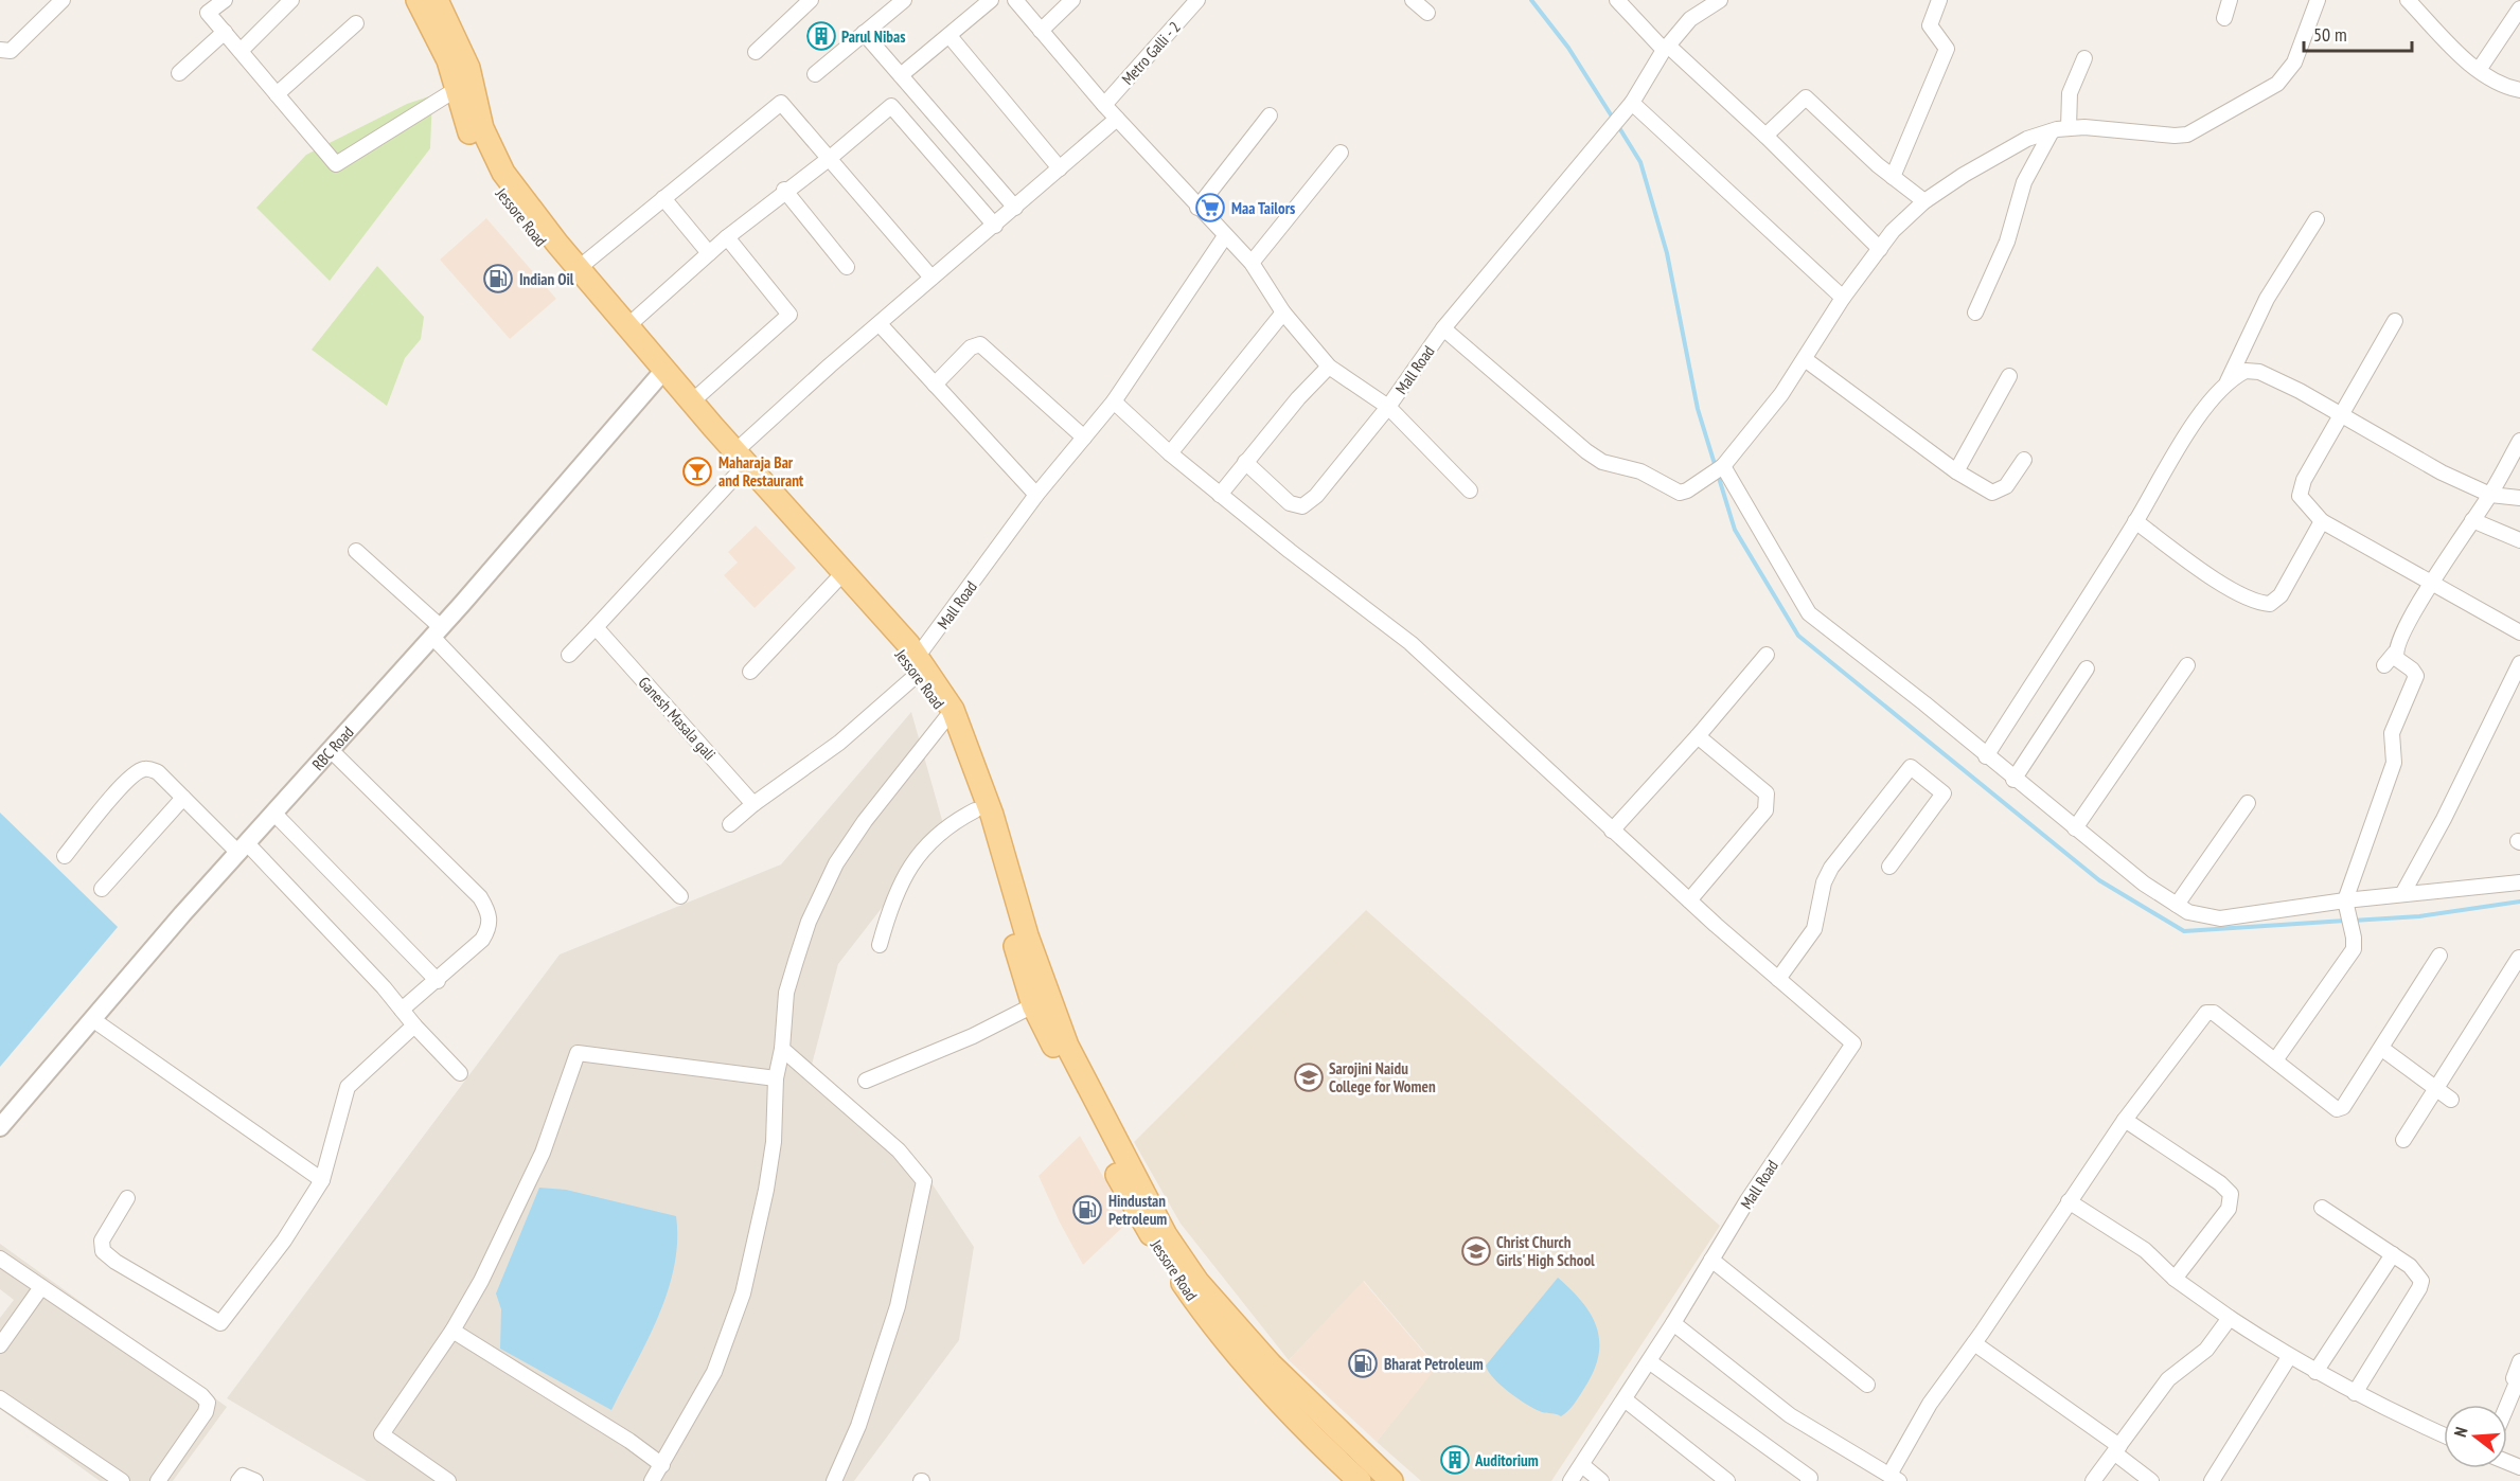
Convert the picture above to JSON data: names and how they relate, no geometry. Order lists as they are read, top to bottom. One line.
{"streets":{"main road":["Jessore Road"],"street":["Metro Galli - 2","Mall Road","Ganesh Masala gali","RBC Road"]},"crossings":[["Metro Galli - 2","Mall Road"],["Jessore Road","Mall Road"],["Jessore Road","RBC Road"]],"places":{"building":["Parul Nibas","Auditorium"],"supermarket":["Maa Tailors"],"fuel station":["Indian Oil","Hindustan Petroleum","Bharat Petroleum"],"bar":["Maharaja Bar and Restaurant"],"school or university":["Sarojini Naidu College for Women","Christ Church Girls' High School"]},"scale_bar":"50 m","north":"left"}
